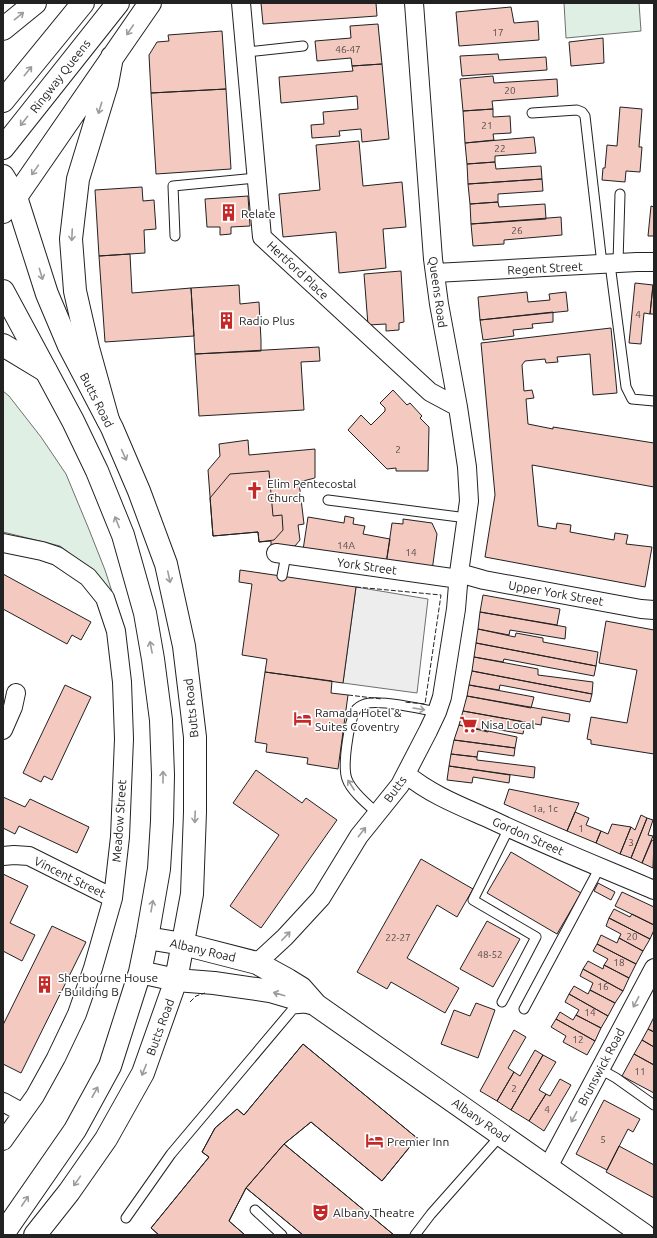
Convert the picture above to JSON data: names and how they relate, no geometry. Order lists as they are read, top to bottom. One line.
{"streets":{"main road":["Ringway Queens","Butts Road","Albany Road"],"street":["Regent Street","Hertford Place","Queens Road","York Street","Upper York Street","Butts","Meadow Street","Gordon Street","Vincent Street","Brunswick Road"]},"crossings":[["Regent Street","Queens Road"],["Hertford Place","Queens Road"],["Queens Road","York Street"],["Queens Road","Upper York Street"],["Queens Road","Butts"],["Butts Road","Albany Road"],["York Street","Upper York Street"],["York Street","Butts"],["Upper York Street","Butts"],["Butts","Gordon Street"],["Butts","Albany Road"],["Meadow Street","Vincent Street"],["Albany Road","Brunswick Road"]],"one_way":["Butts","Brunswick Road"],"places":{"building":["Relate","Radio Plus","Sherbourne House - Building B"],"church":["Elim Pentecostal Church"],"hotel":["Ramada Hotel & Suites Coventry","Premier Inn"],"supermarket":["Nisa Local"],"theatre":["Albany Theatre"]},"house_numbers":["17","46-47","20","21","22","26","4","2","14A","14","1a, 1c","1","3","20","22-27","48-52","18","16","14","12","11","2","4","5"]}
